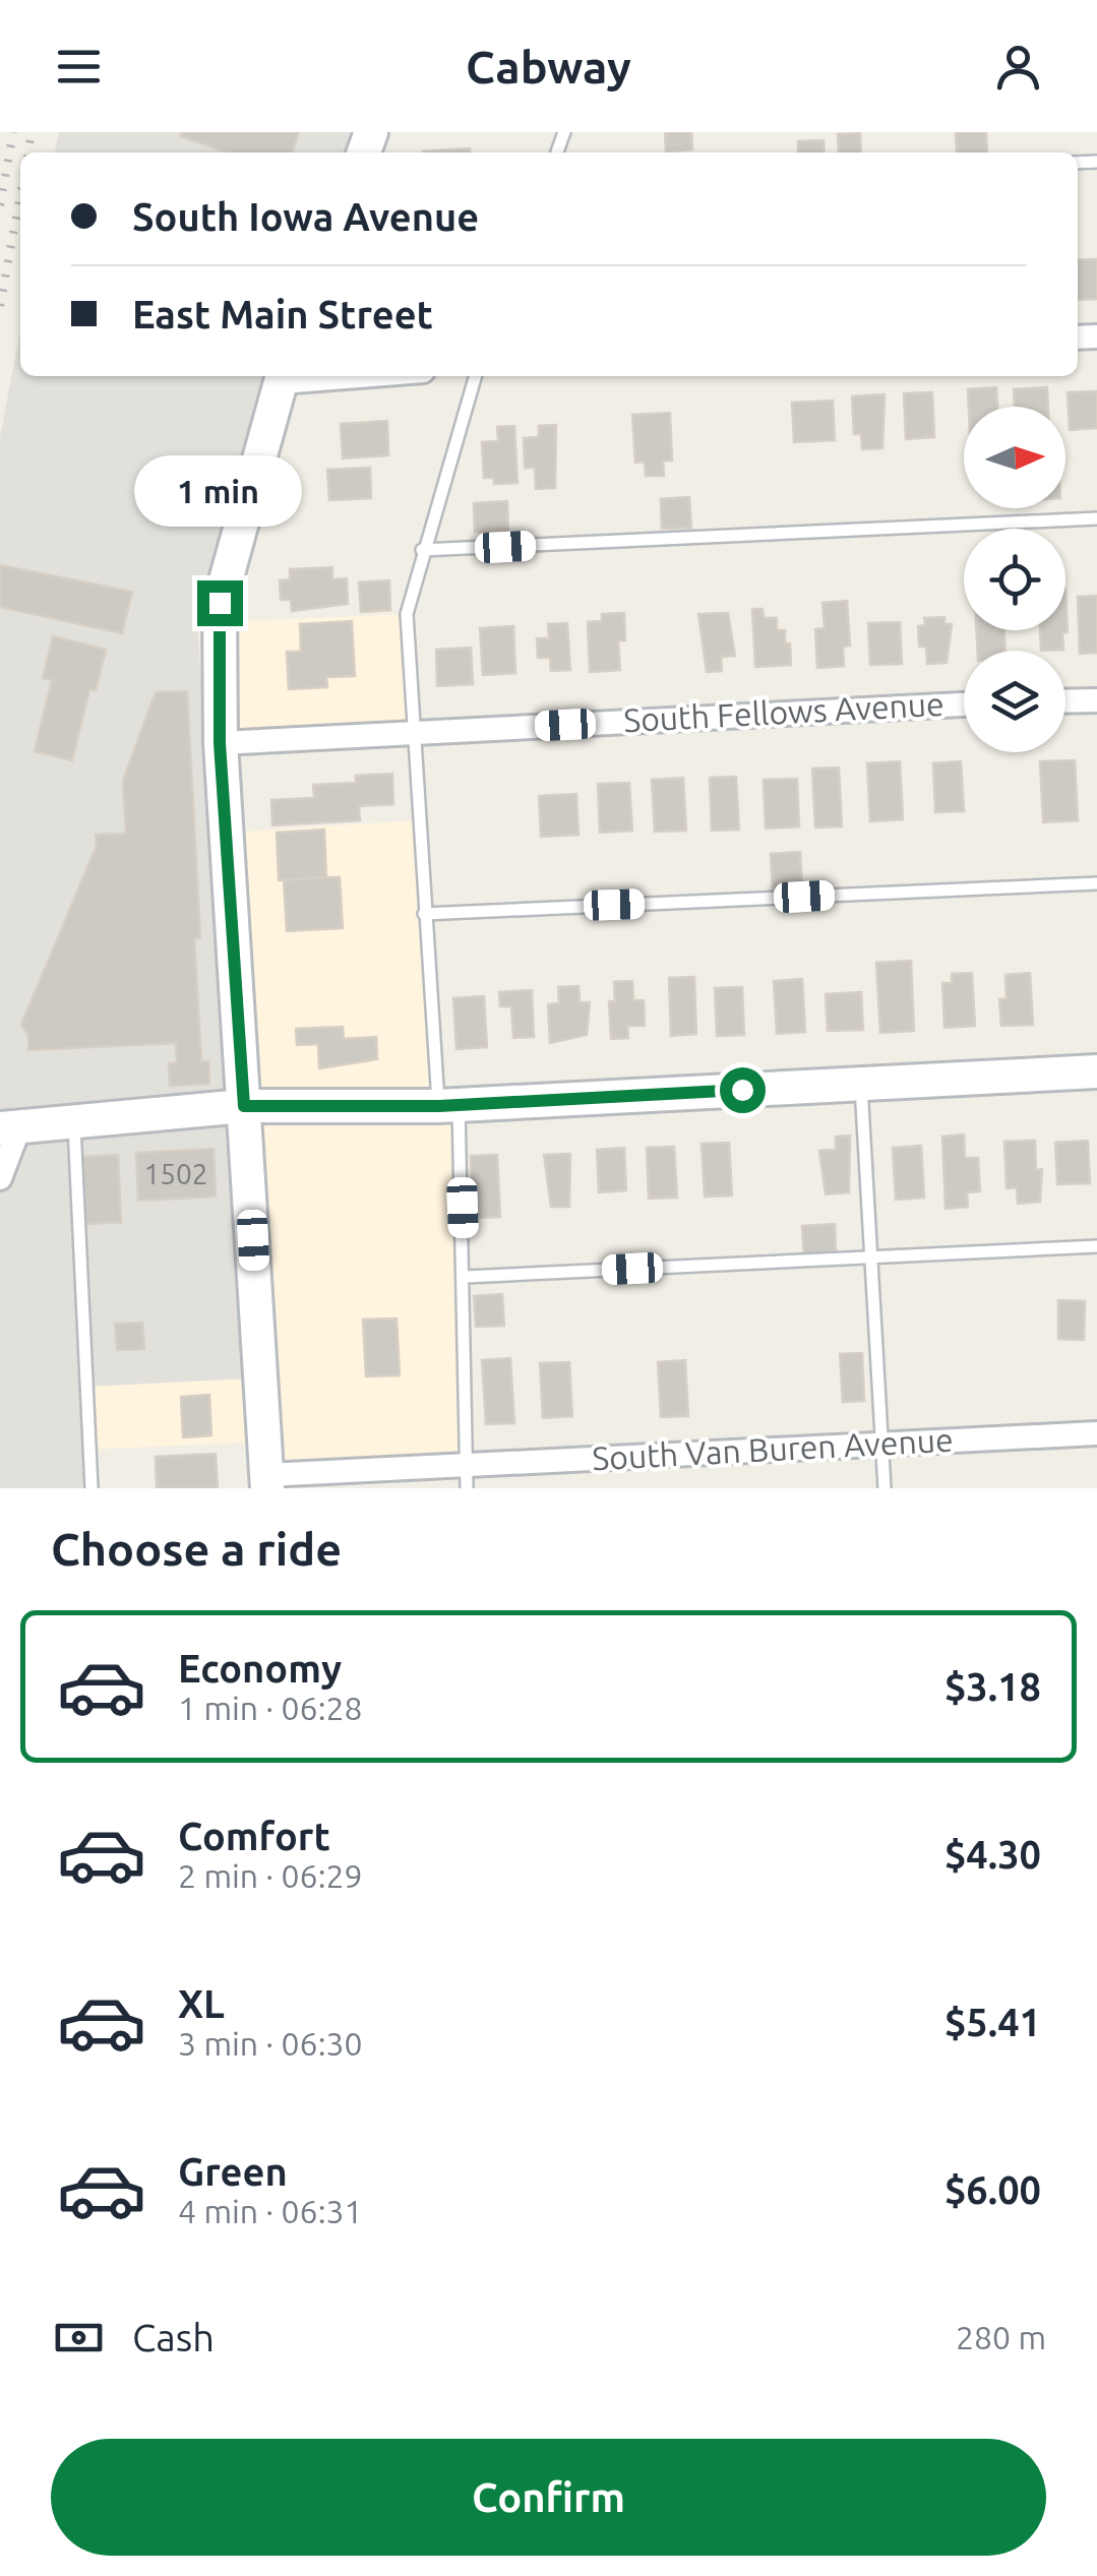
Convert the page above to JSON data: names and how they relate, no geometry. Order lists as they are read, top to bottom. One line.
{"streets":{"street":["South Fellows Avenue","South Van Buren Avenue"]},"house_numbers":["1502"],"north":"right","page":{"header":"Cabway","banner":["South Iowa Avenue","East Main Street"],"bubble":"1 min","heading":"Choose a ride","list":[{"name":"Economy","note":"1 min · 06:28","value":"$3.18"},{"name":"Comfort","note":"2 min · 06:29","value":"$4.30"},{"name":"XL","note":"3 min · 06:30","value":"$5.41"},{"name":"Green","note":"4 min · 06:31","value":"$6.00"}],"pay":["Cash","280 m"],"buttons":"Confirm"}}
